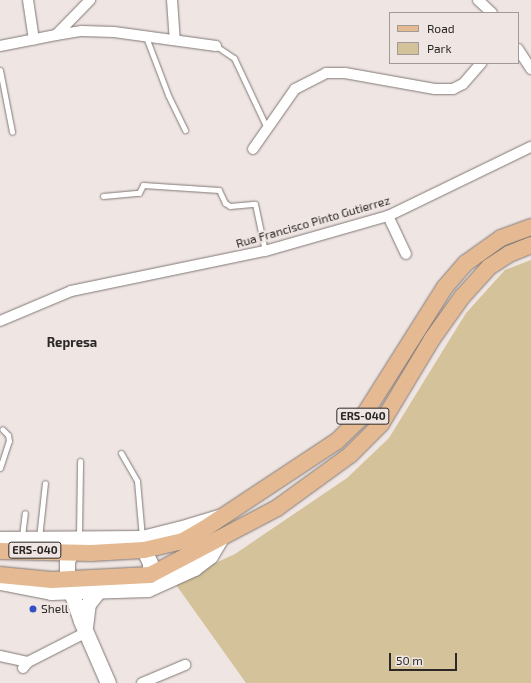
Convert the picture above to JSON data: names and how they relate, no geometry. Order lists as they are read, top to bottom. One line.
{"streets":{"main road":["ERS-040"],"street":["Rua Francisco Pinto Gutierrez"]},"districts":["Represa"],"places":["Shell"],"legend":["Road","Park"],"scale_bar":"50 m"}
